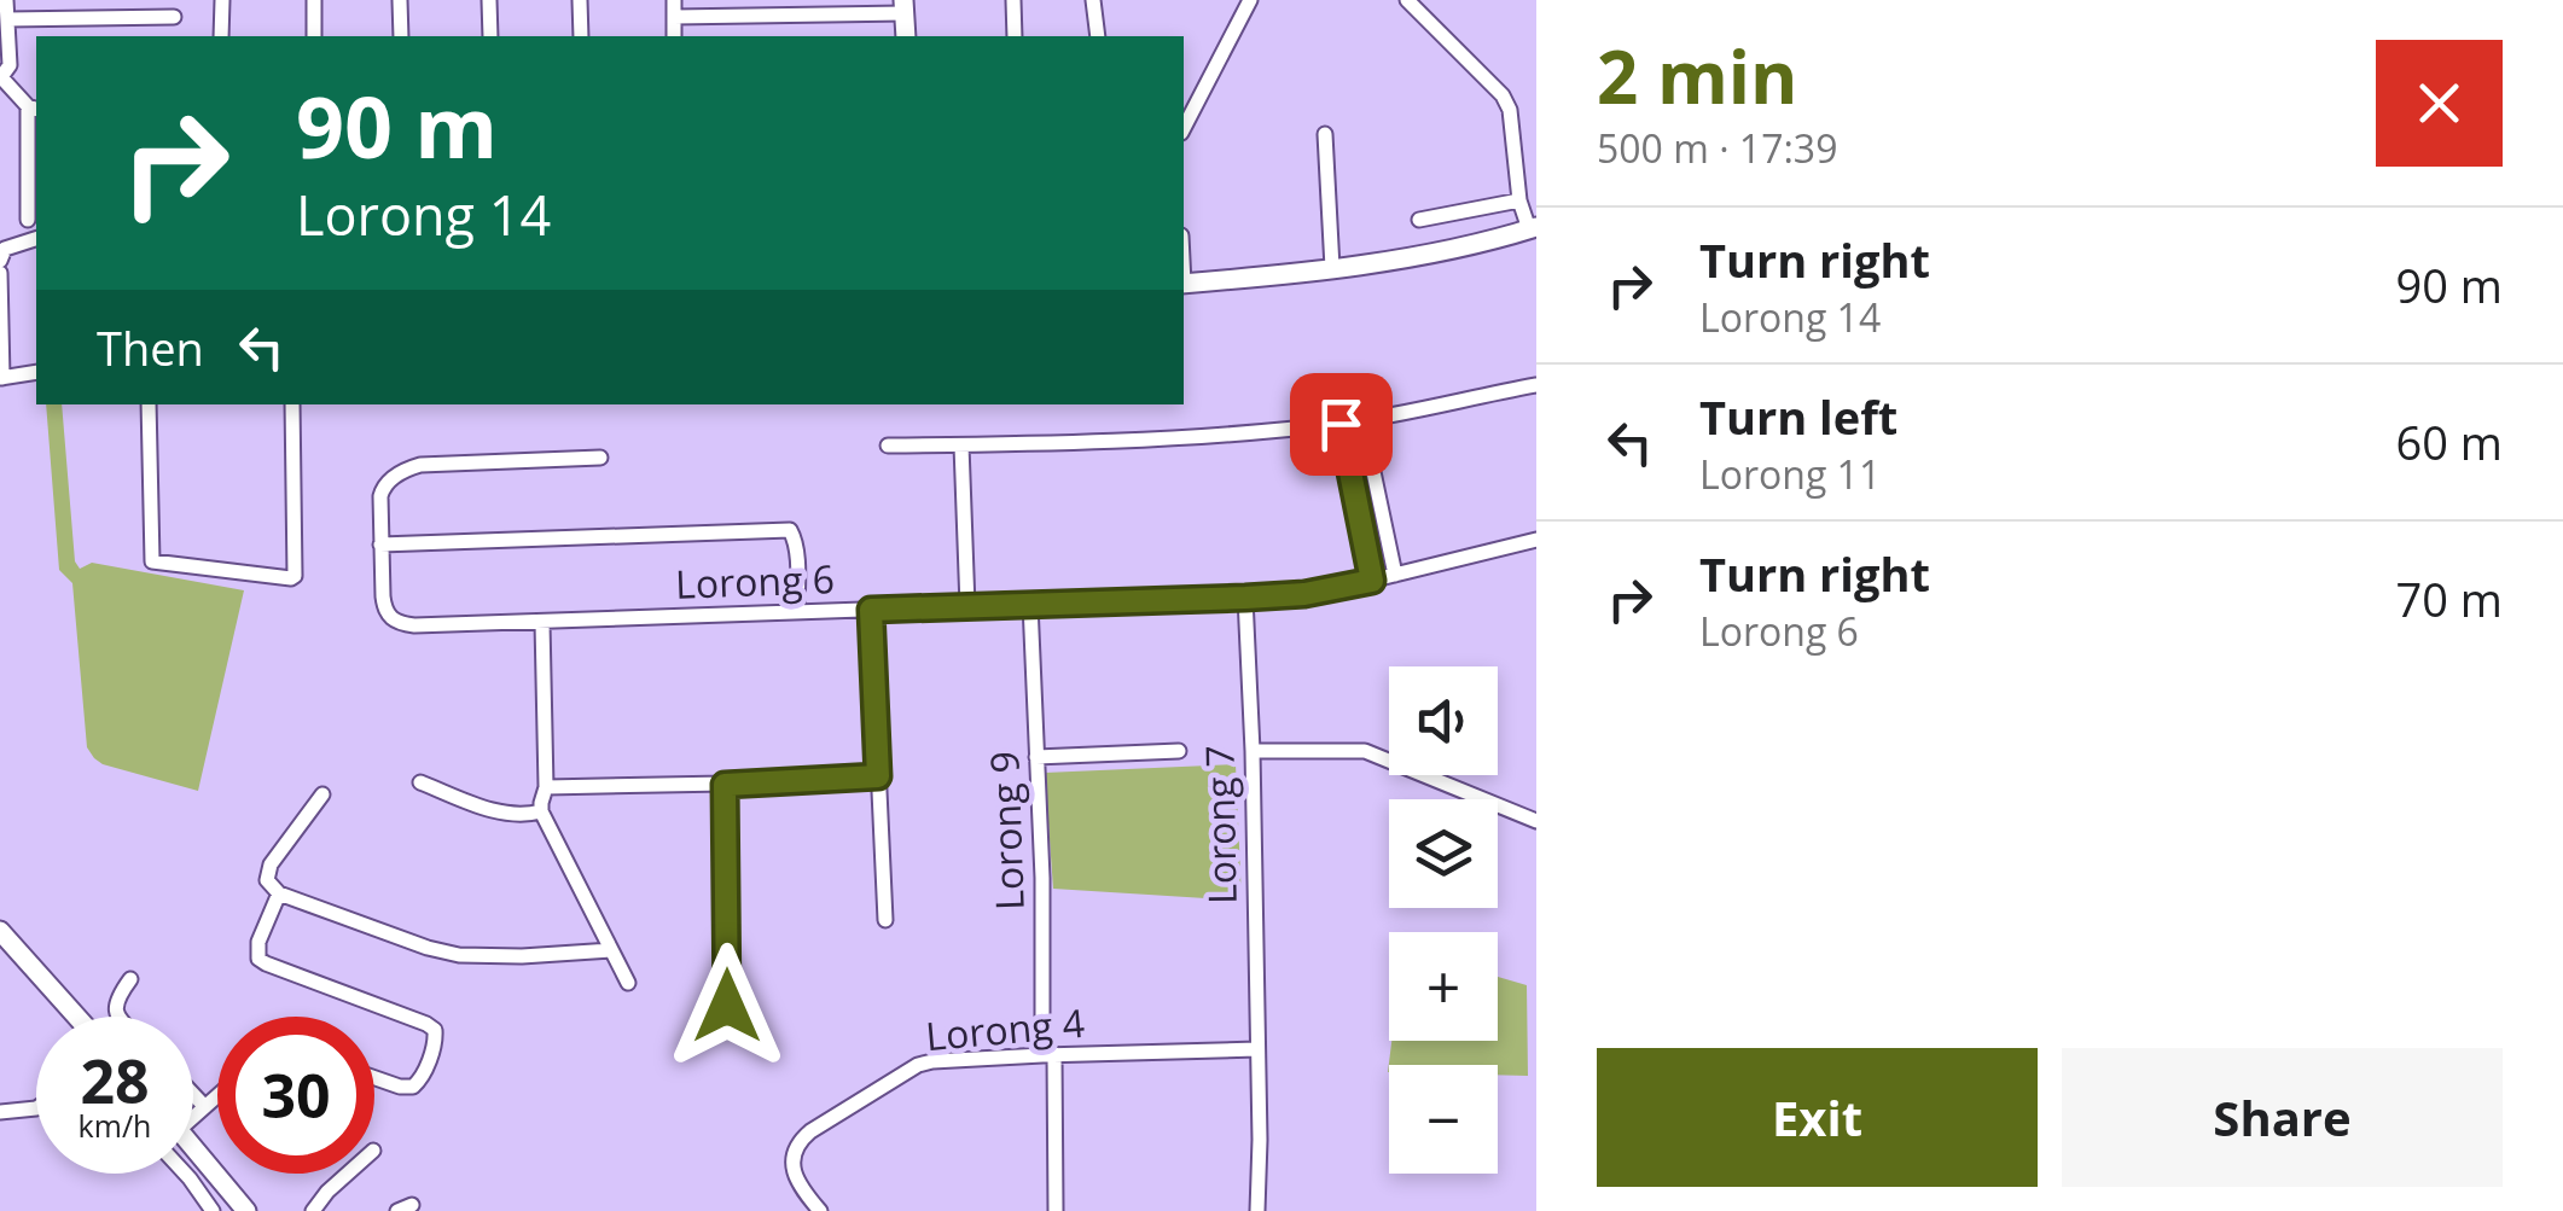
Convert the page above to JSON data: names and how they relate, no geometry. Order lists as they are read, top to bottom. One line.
{"streets":{"street":["Lorong 6","Lorong 7","Lorong 9","Lorong 4"]},"crossings":[["Lorong 6","Lorong 7"],["Lorong 6","Lorong 9"],["Lorong 7","Lorong 4"],["Lorong 9","Lorong 4"]],"page":{"heading":["2 min","500 m · 17:39"],"turn":["90 m","Lorong 14"],"list":[{"name":"Turn right","note":"Lorong 14","value":"90 m"},{"name":"Turn left","note":"Lorong 11","value":"60 m"},{"name":"Turn right","note":"Lorong 6","value":"70 m"}],"then":"Then","map_buttons":["+","−"],"speed":"28 km/h","limit":"30","buttons":["Exit","Share"]}}
